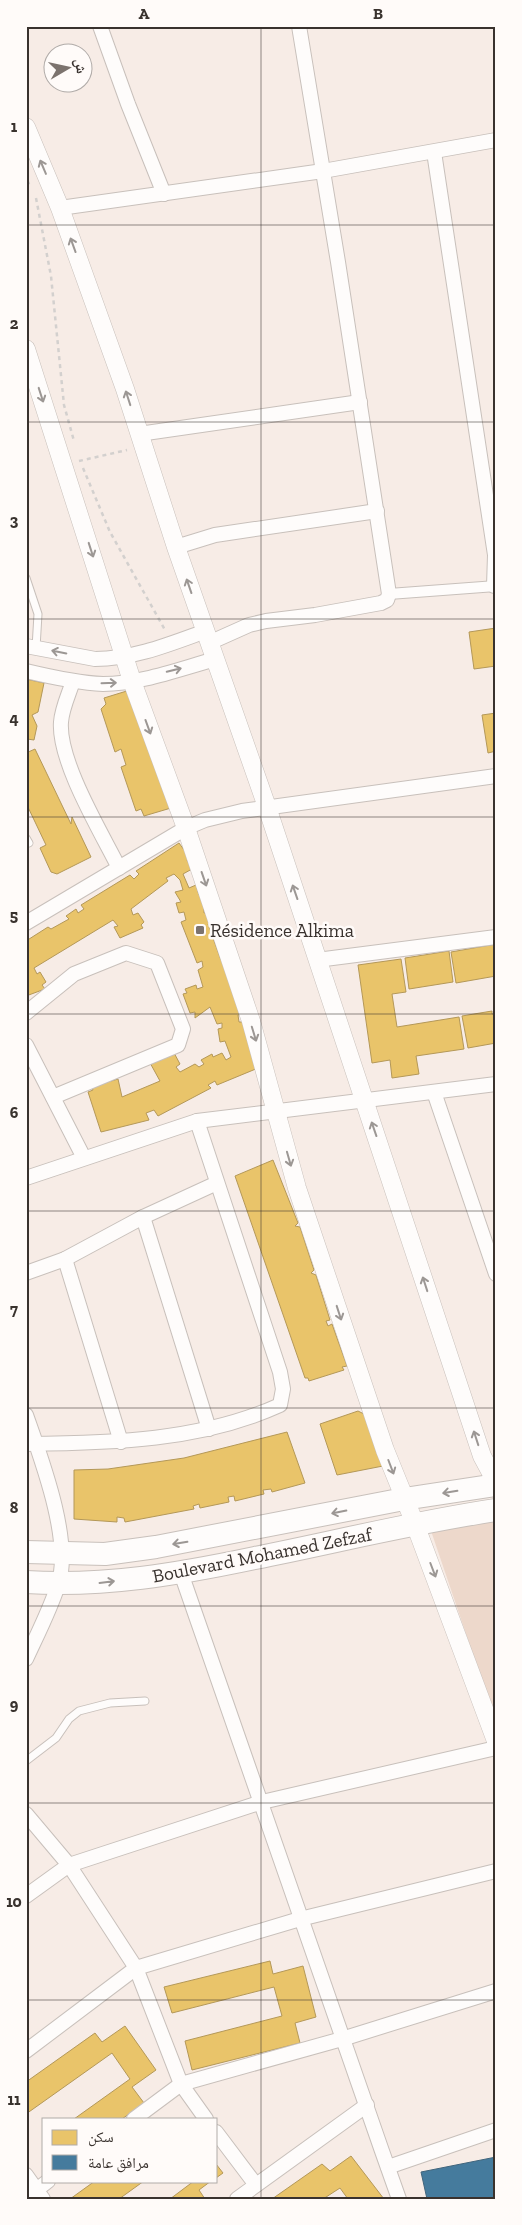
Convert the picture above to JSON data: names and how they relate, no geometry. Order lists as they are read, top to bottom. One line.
{"streets":{"main road":["Boulevard Mohamed Zefzaf"]},"places":{"transit":["Résidence Alkima"]},"legend":["سكن","مرافق عامة"],"north":"right","grid":{"columns":["A","B"],"rows":["1","2","3","4","5","6","7","8","9","10","11"]}}
